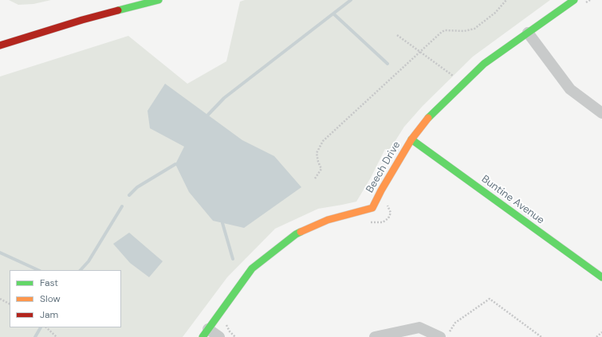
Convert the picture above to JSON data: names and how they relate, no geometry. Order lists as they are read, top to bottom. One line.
{"streets":{"street":["Beech Drive","Buntine Avenue"]},"crossings":[["Beech Drive","Buntine Avenue"]],"legend":["Fast","Slow","Jam"]}
